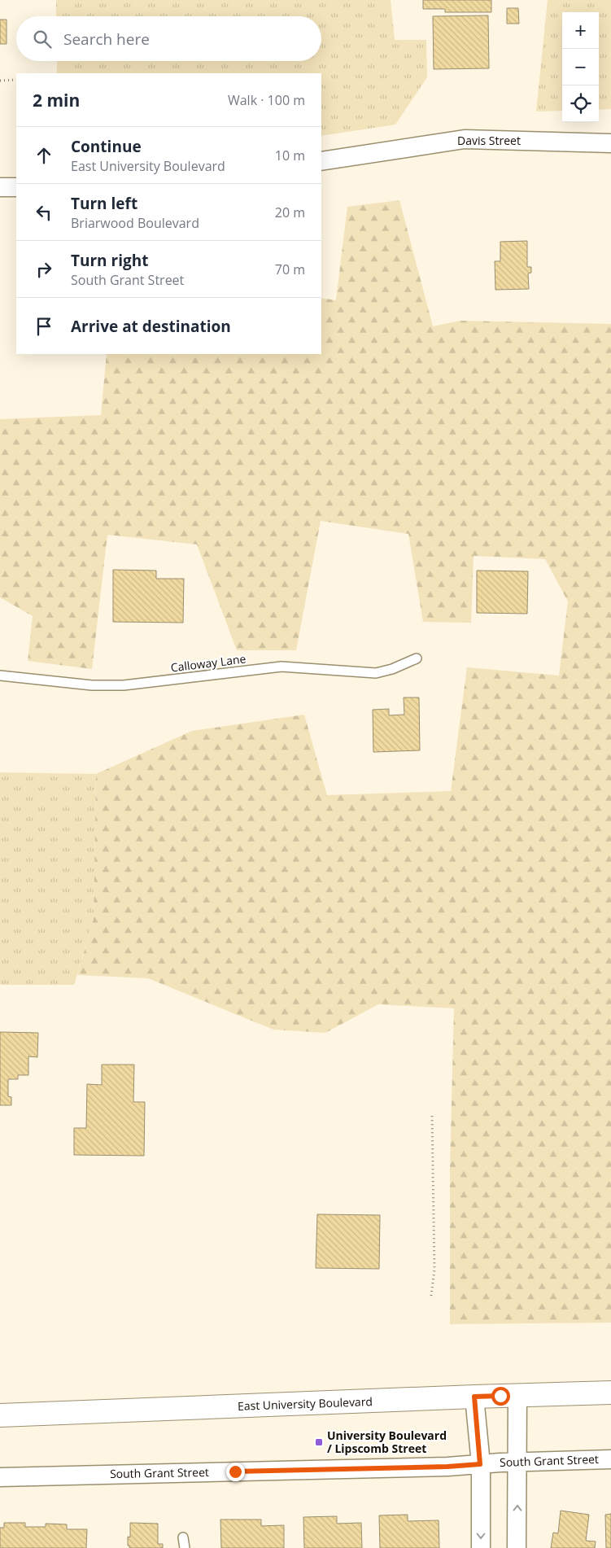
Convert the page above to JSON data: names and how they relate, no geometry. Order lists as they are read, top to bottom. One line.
{"streets":{"street":["Davis Street","East University Boulevard","South Grant Street"],"lane":["Calloway Lane"]},"places":{"transit":["University Boulevard / Lipscomb Street"]},"page":{"map_buttons":["+","−"],"search":"Search here","heading":["2 min","Walk · 100 m"],"list":[["Continue","East University Boulevard","10 m"],["Turn left","Briarwood Boulevard","20 m"],["Turn right","South Grant Street","70 m"],"Arrive at destination"]}}
